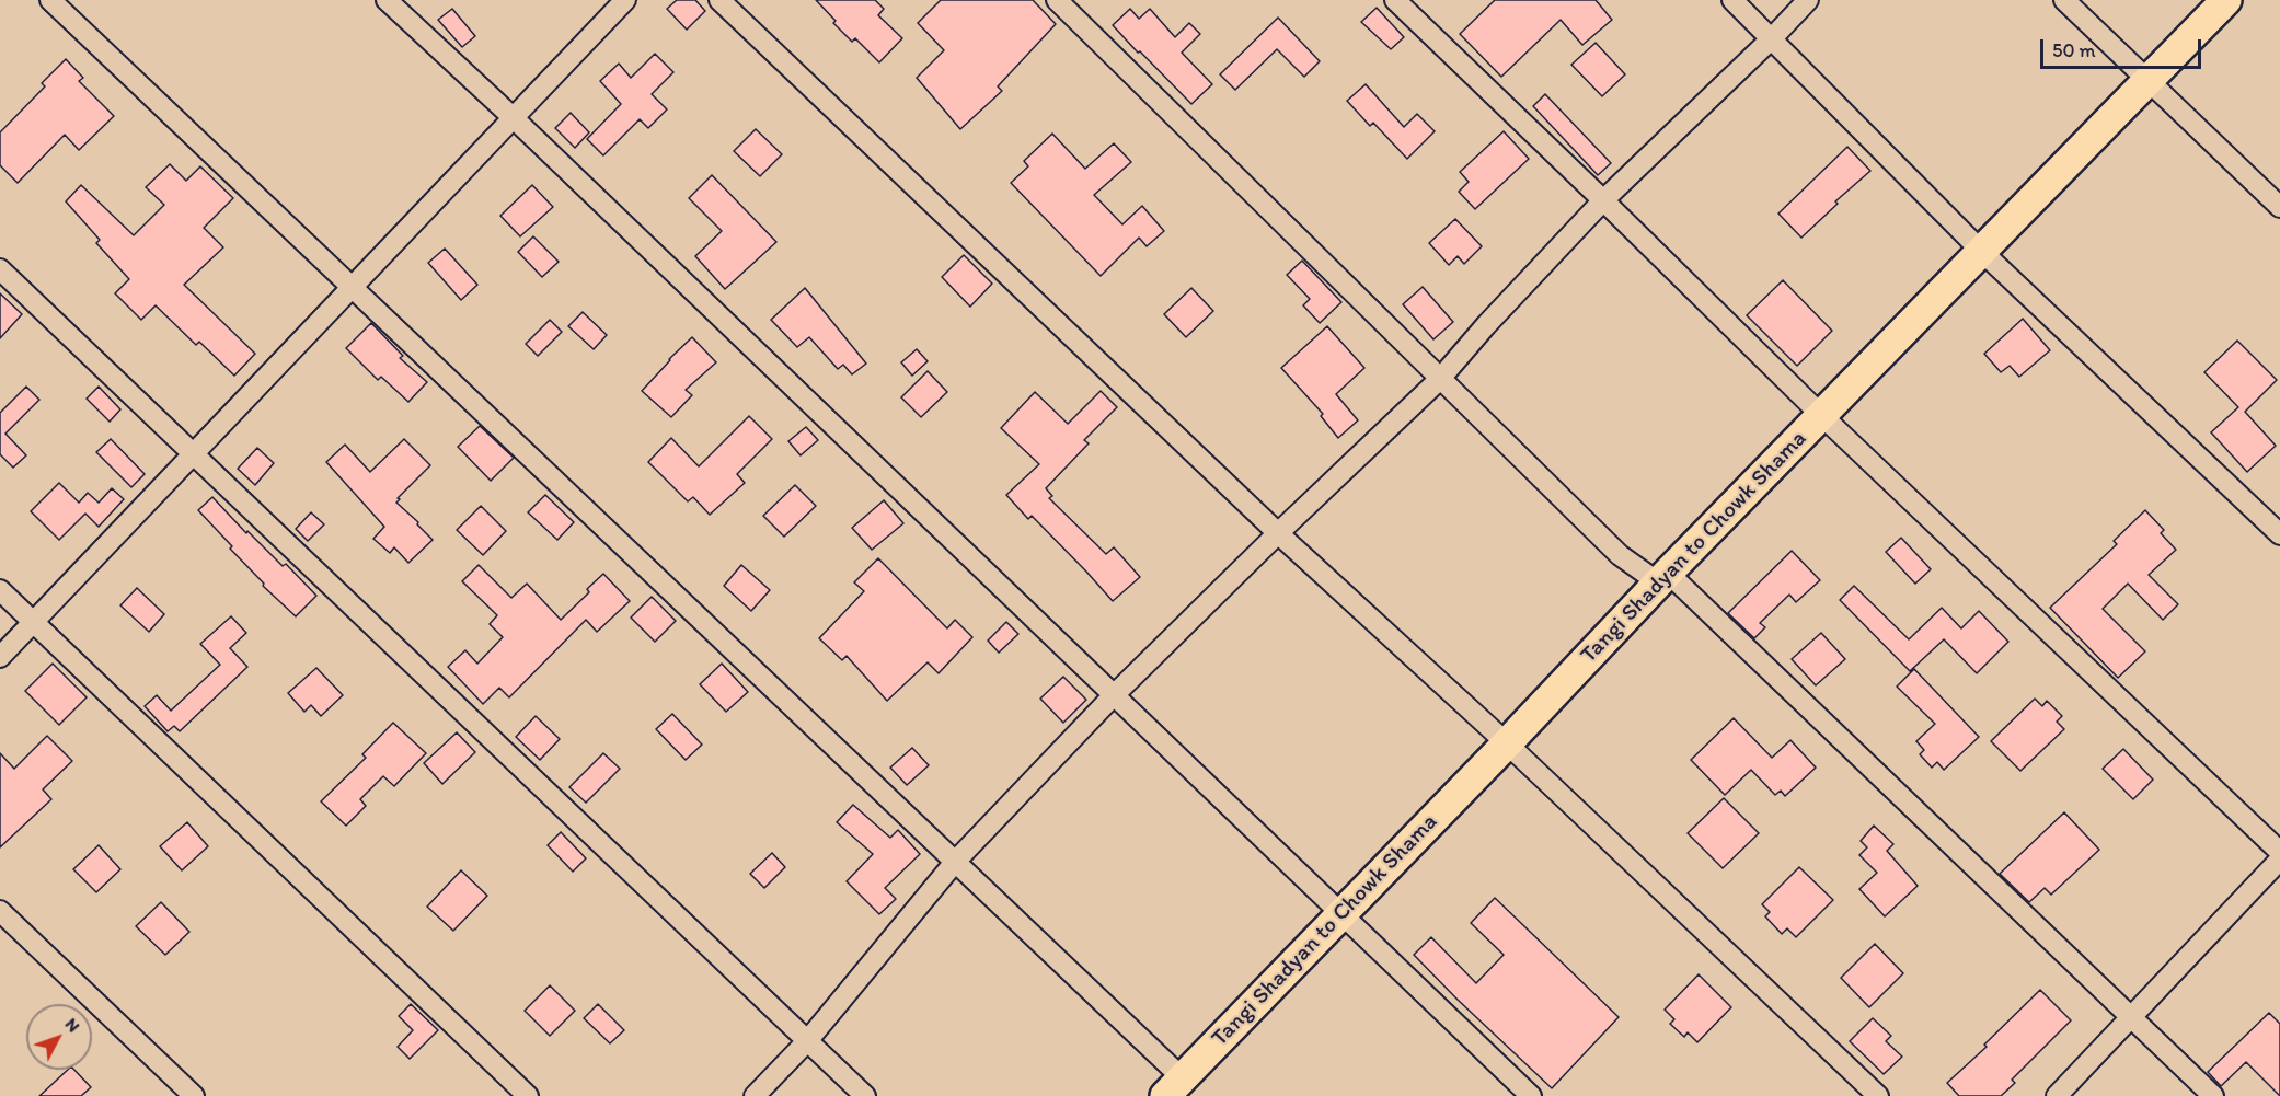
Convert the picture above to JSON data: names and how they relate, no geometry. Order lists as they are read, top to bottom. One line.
{"streets":{"main road":["Tangi Shadyan to Chowk Shama"]},"scale_bar":"50 m","north":"top right"}
